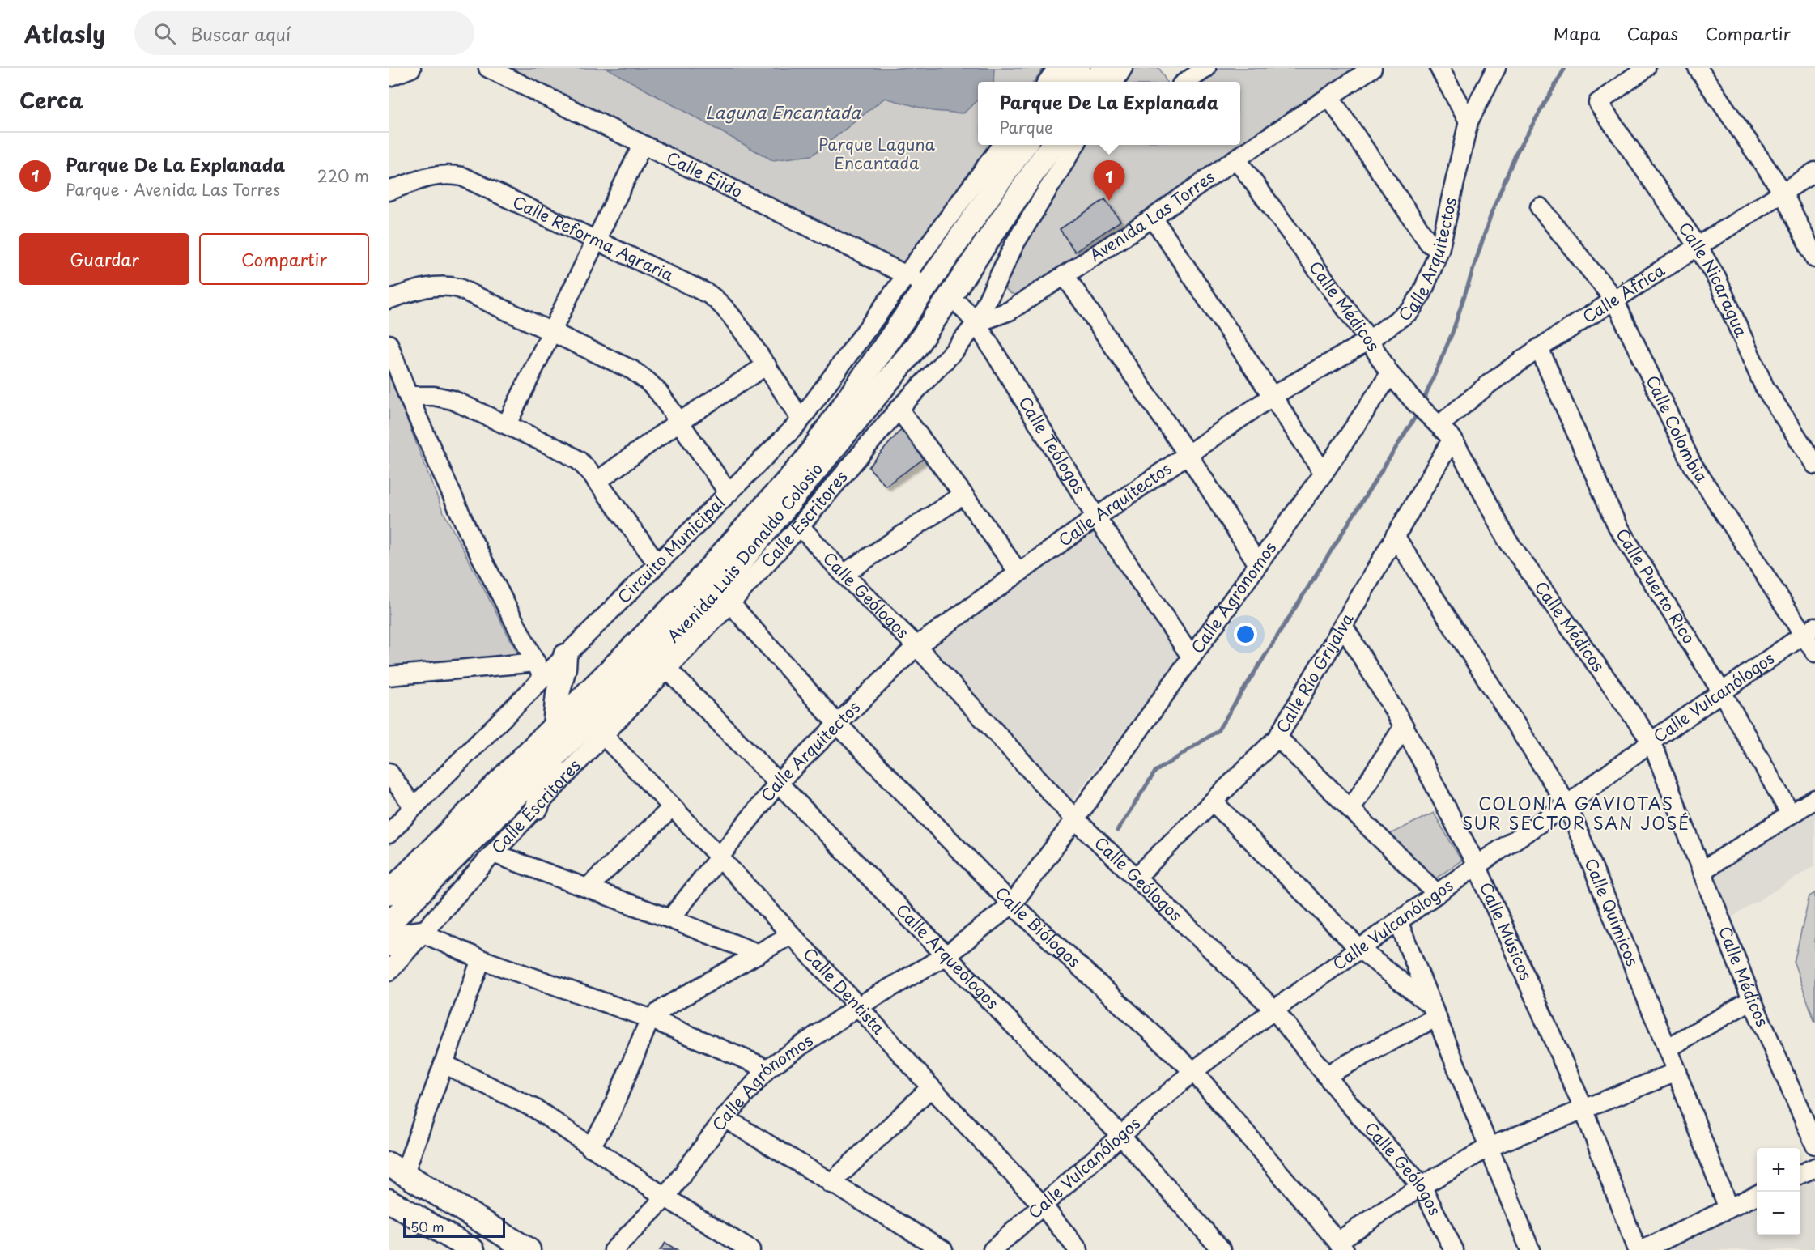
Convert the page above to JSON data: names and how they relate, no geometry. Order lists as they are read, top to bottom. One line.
{"streets":{"main road":["Avenida Luis Donaldo Colosio"],"street":["Calle Ejido","Avenida Las Torres","Calle Reforma Agraria","Calle Arquitectos","Calle Nicaragua","Calle África","Calle Médicos","Calle Colombia","Calle Teólogos","Calle Escritores","Circuito Municipal","Calle Puerto Rico","Calle Geólogos","Calle Agrónomos","Calle Río Grijalva","Calle Vulcanólogos","Calle Químicos","Calle Biólogos","Calle Músicos","Calle Arqueólogos","Calle Dentista"]},"crossings":[["Calle Ejido","Circuito Municipal"],["Avenida Las Torres","Calle Médicos"],["Avenida Las Torres","Calle Teólogos"],["Avenida Las Torres","Calle Escritores"],["Calle Reforma Agraria","Circuito Municipal"],["Calle Arquitectos","Calle Médicos"],["Calle Arquitectos","Calle Teólogos"],["Calle Arquitectos","Calle Geólogos"],["Calle Arquitectos","Calle Biólogos"],["Calle Arquitectos","Calle Arqueólogos"],["Calle Arquitectos","Calle Dentista"],["Calle Nicaragua","Calle África"],["Calle África","Calle Médicos"],["Calle África","Calle Colombia"],["Calle África","Calle Puerto Rico"],["Calle Médicos","Calle Agrónomos"],["Calle Médicos","Calle Río Grijalva"],["Calle Médicos","Calle Vulcanólogos"],["Calle Colombia","Calle Vulcanólogos"],["Calle Teólogos","Calle Escritores"],["Calle Teólogos","Calle Agrónomos"],["Calle Escritores","Calle Geólogos"],["Calle Escritores","Calle Biólogos"],["Calle Escritores","Calle Arqueólogos"],["Calle Escritores","Calle Dentista"],["Calle Puerto Rico","Calle Vulcanólogos"],["Calle Geólogos","Calle Agrónomos"],["Calle Geólogos","Calle Río Grijalva"],["Calle Geólogos","Calle Vulcanólogos"],["Calle Agrónomos","Calle Biólogos"],["Calle Agrónomos","Calle Arqueólogos"],["Calle Agrónomos","Calle Dentista"],["Calle Río Grijalva","Calle Químicos"],["Calle Río Grijalva","Calle Músicos"],["Calle Vulcanólogos","Calle Químicos"],["Calle Vulcanólogos","Calle Biólogos"],["Calle Vulcanólogos","Calle Músicos"],["Calle Vulcanólogos","Calle Arqueólogos"],["Calle Vulcanólogos","Calle Dentista"]],"districts":["COLONIA GAVIOTAS SUR SECTOR SAN JOSÉ"],"water":["Laguna Encantada"],"parks":["Parque Laguna Encantada"],"scale_bar":"50 m","page":{"header":"Atlasly","search":"Buscar aquí","nav":["Mapa","Capas","Compartir"],"heading":"Cerca","popup":["Parque De La Explanada","Parque"],"list":[{"mark":"1","name":"Parque De La Explanada","note":"Parque · Avenida Las Torres","value":"220 m"}],"pins":"1","buttons":["Guardar","Compartir"],"map_buttons":["+","−"],"scale":"50 m"}}
